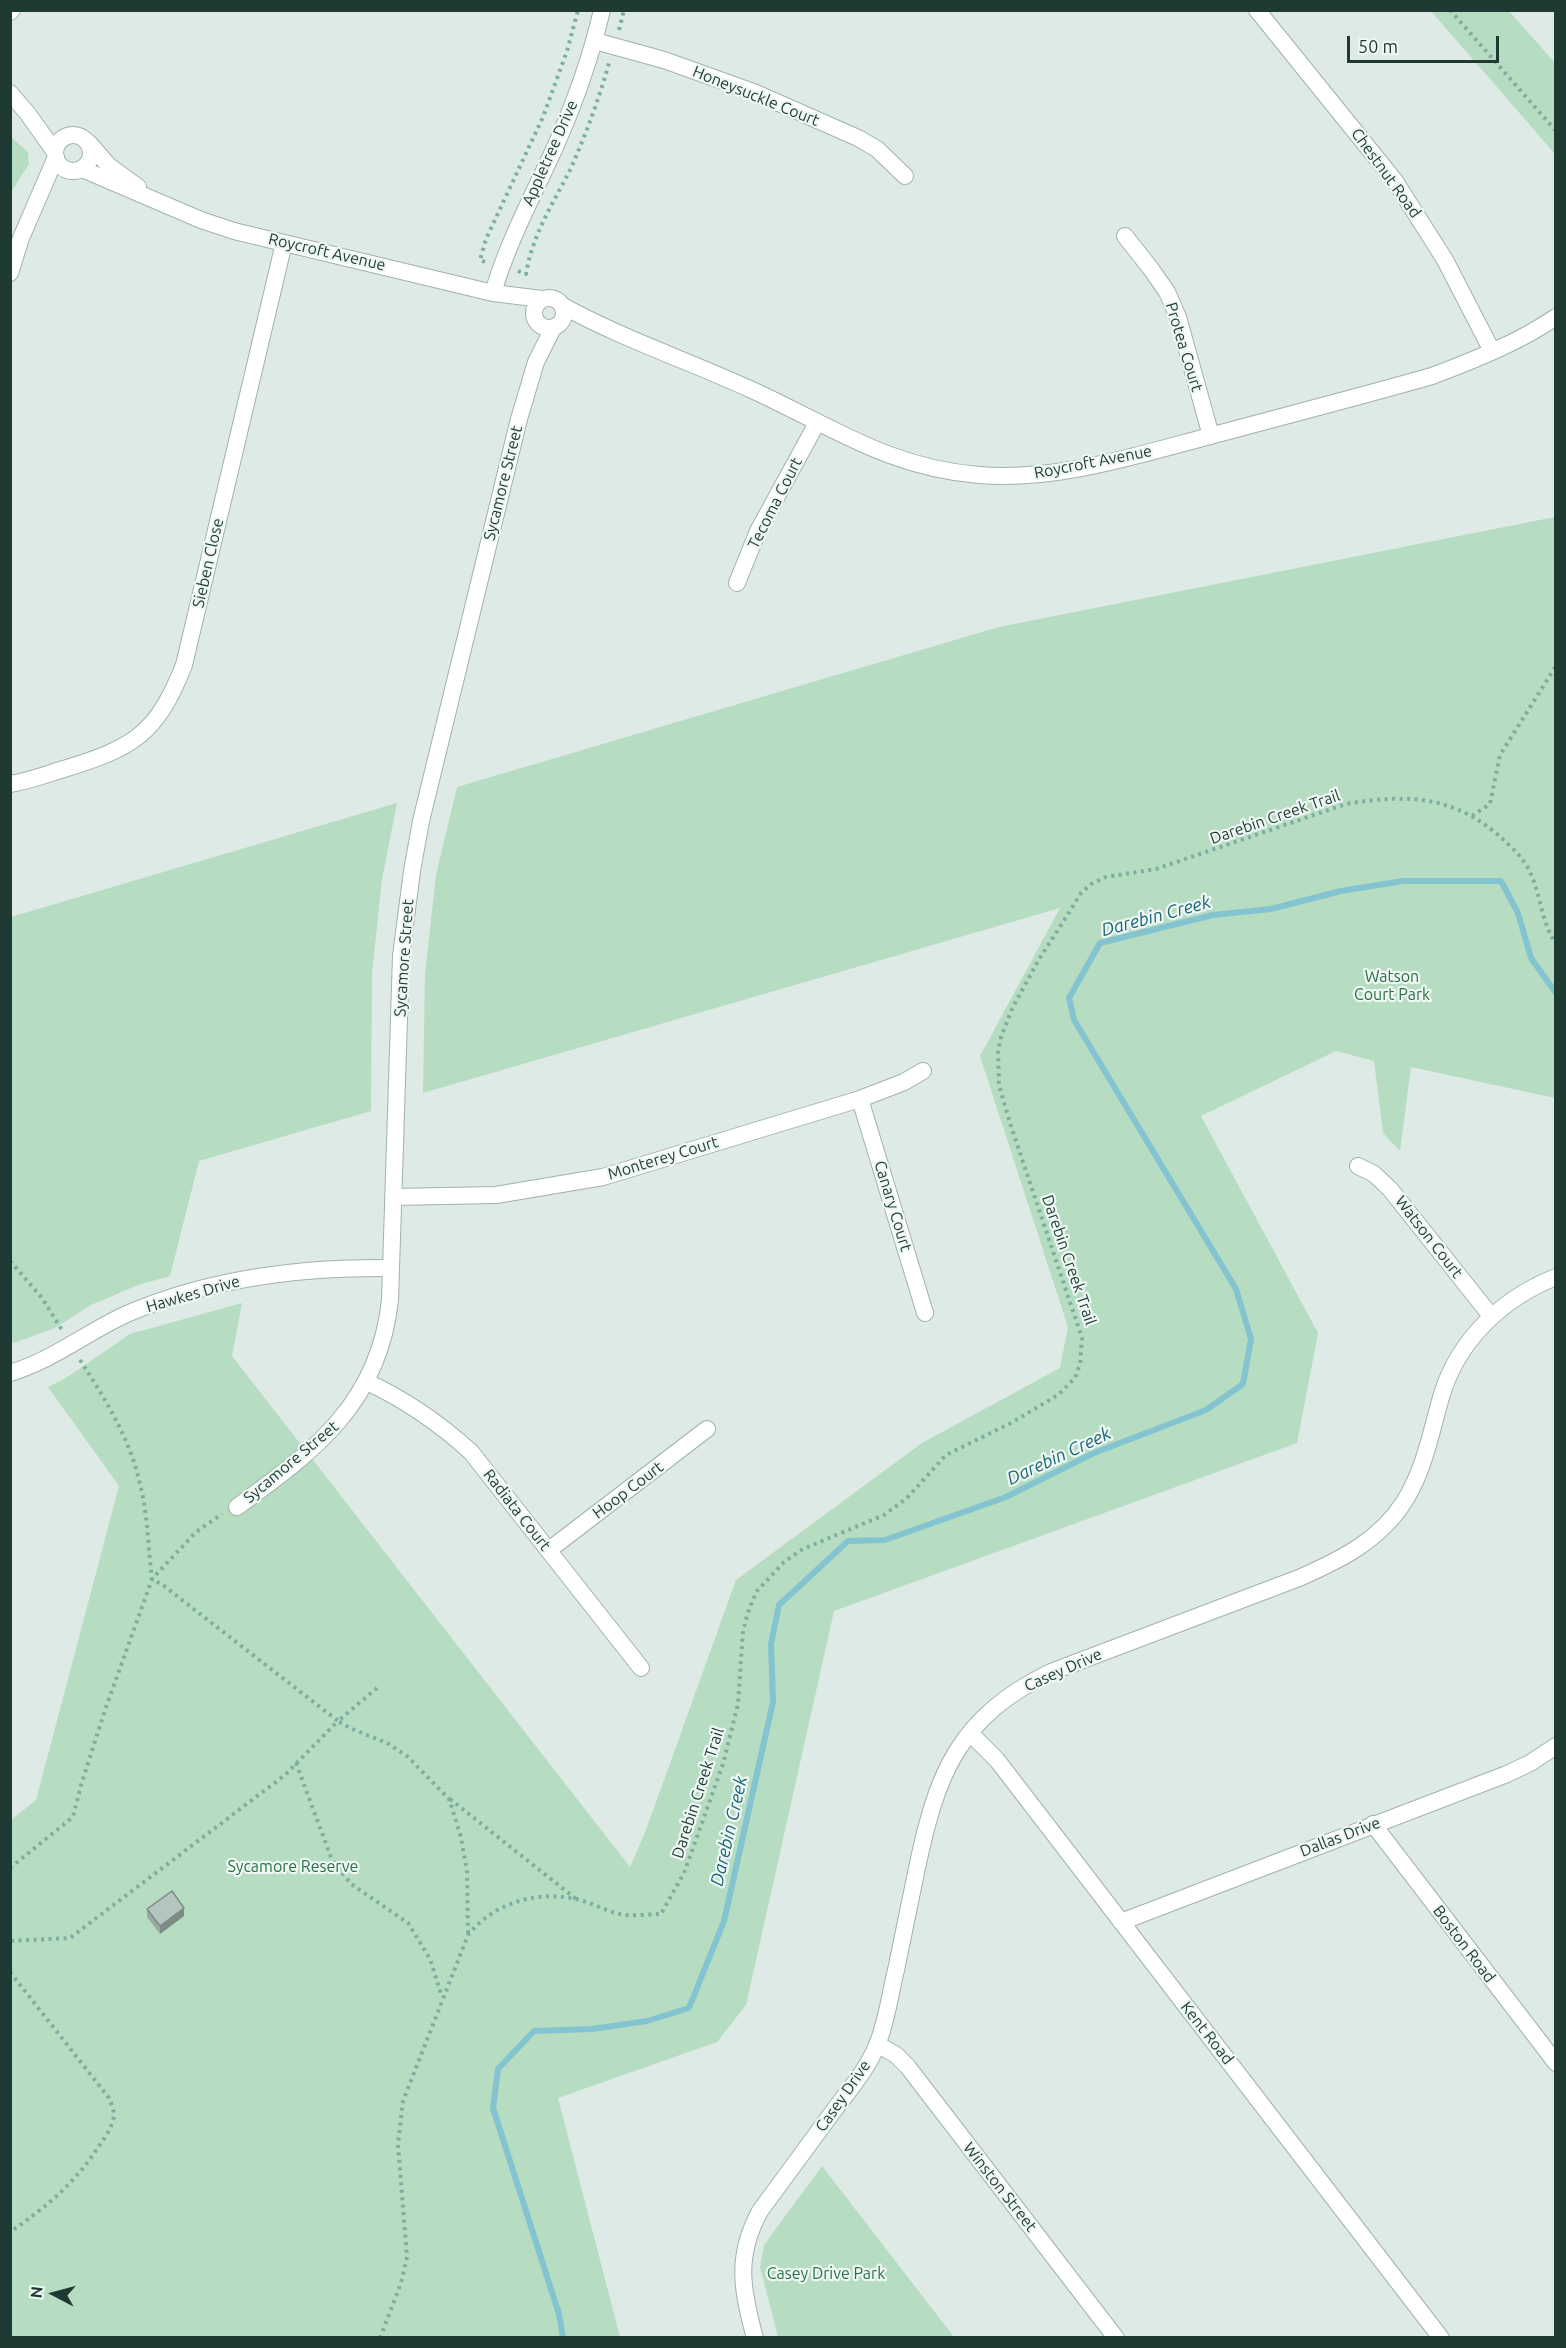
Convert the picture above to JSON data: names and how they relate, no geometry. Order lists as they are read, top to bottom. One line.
{"streets":{"street":["Honeysuckle Court","Appletree Drive","Chestnut Road","Roycroft Avenue","Protea Court","Sycamore Street","Tecoma Court","Sieben Close","Monterey Court","Canary Court","Watson Court","Hawkes Drive","Hoop Court","Radiata Court","Casey Drive","Dallas Drive","Boston Road","Kent Road","Winston Street"],"path":["Darebin Creek Trail"]},"crossings":[["Honeysuckle Court","Appletree Drive"],["Appletree Drive","Roycroft Avenue"],["Chestnut Road","Roycroft Avenue"],["Roycroft Avenue","Protea Court"],["Roycroft Avenue","Sycamore Street"],["Roycroft Avenue","Tecoma Court"],["Roycroft Avenue","Sieben Close"],["Sycamore Street","Monterey Court"],["Sycamore Street","Hawkes Drive"],["Sycamore Street","Radiata Court"],["Monterey Court","Canary Court"],["Watson Court","Casey Drive"],["Hoop Court","Radiata Court"],["Casey Drive","Kent Road"],["Casey Drive","Winston Street"],["Dallas Drive","Boston Road"],["Dallas Drive","Kent Road"]],"water":["Darebin Creek"],"parks":["Watson Court Park","Sycamore Reserve","Casey Drive Park"],"scale_bar":"50 m","north":"left"}
